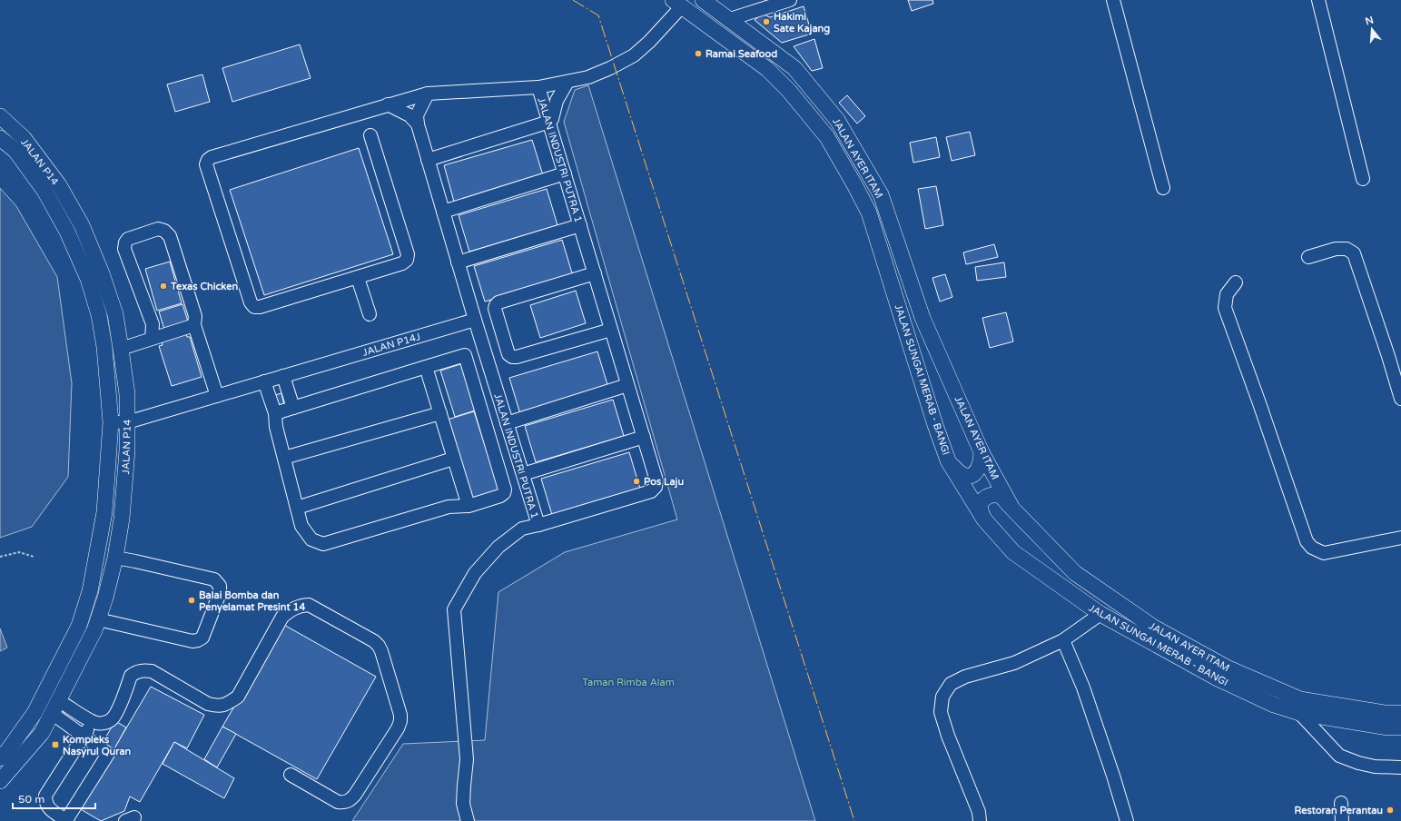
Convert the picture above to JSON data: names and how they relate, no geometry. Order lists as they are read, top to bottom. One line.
{"streets":{"main road":["JALAN AYER ITAM","JALAN P14","JALAN SUNGAI MERAB - BANGI"],"street":["JALAN INDUSTRI PUTRA 1","JALAN P14J"]},"crossings":[["JALAN INDUSTRI PUTRA 1","JALAN P14J"],["JALAN P14","JALAN P14J"]],"parks":["Taman Rimba Alam"],"places":{"other":["Hakimi Sate Kajang","Ramai Seafood","Texas Chicken","Pos Laju","Balai Bomba dan Penyelamat Presint 14","Restoran Perantau"],"transit":["Kompleks Nasyrul Quran"]},"scale_bar":"50 m","north":"top"}
